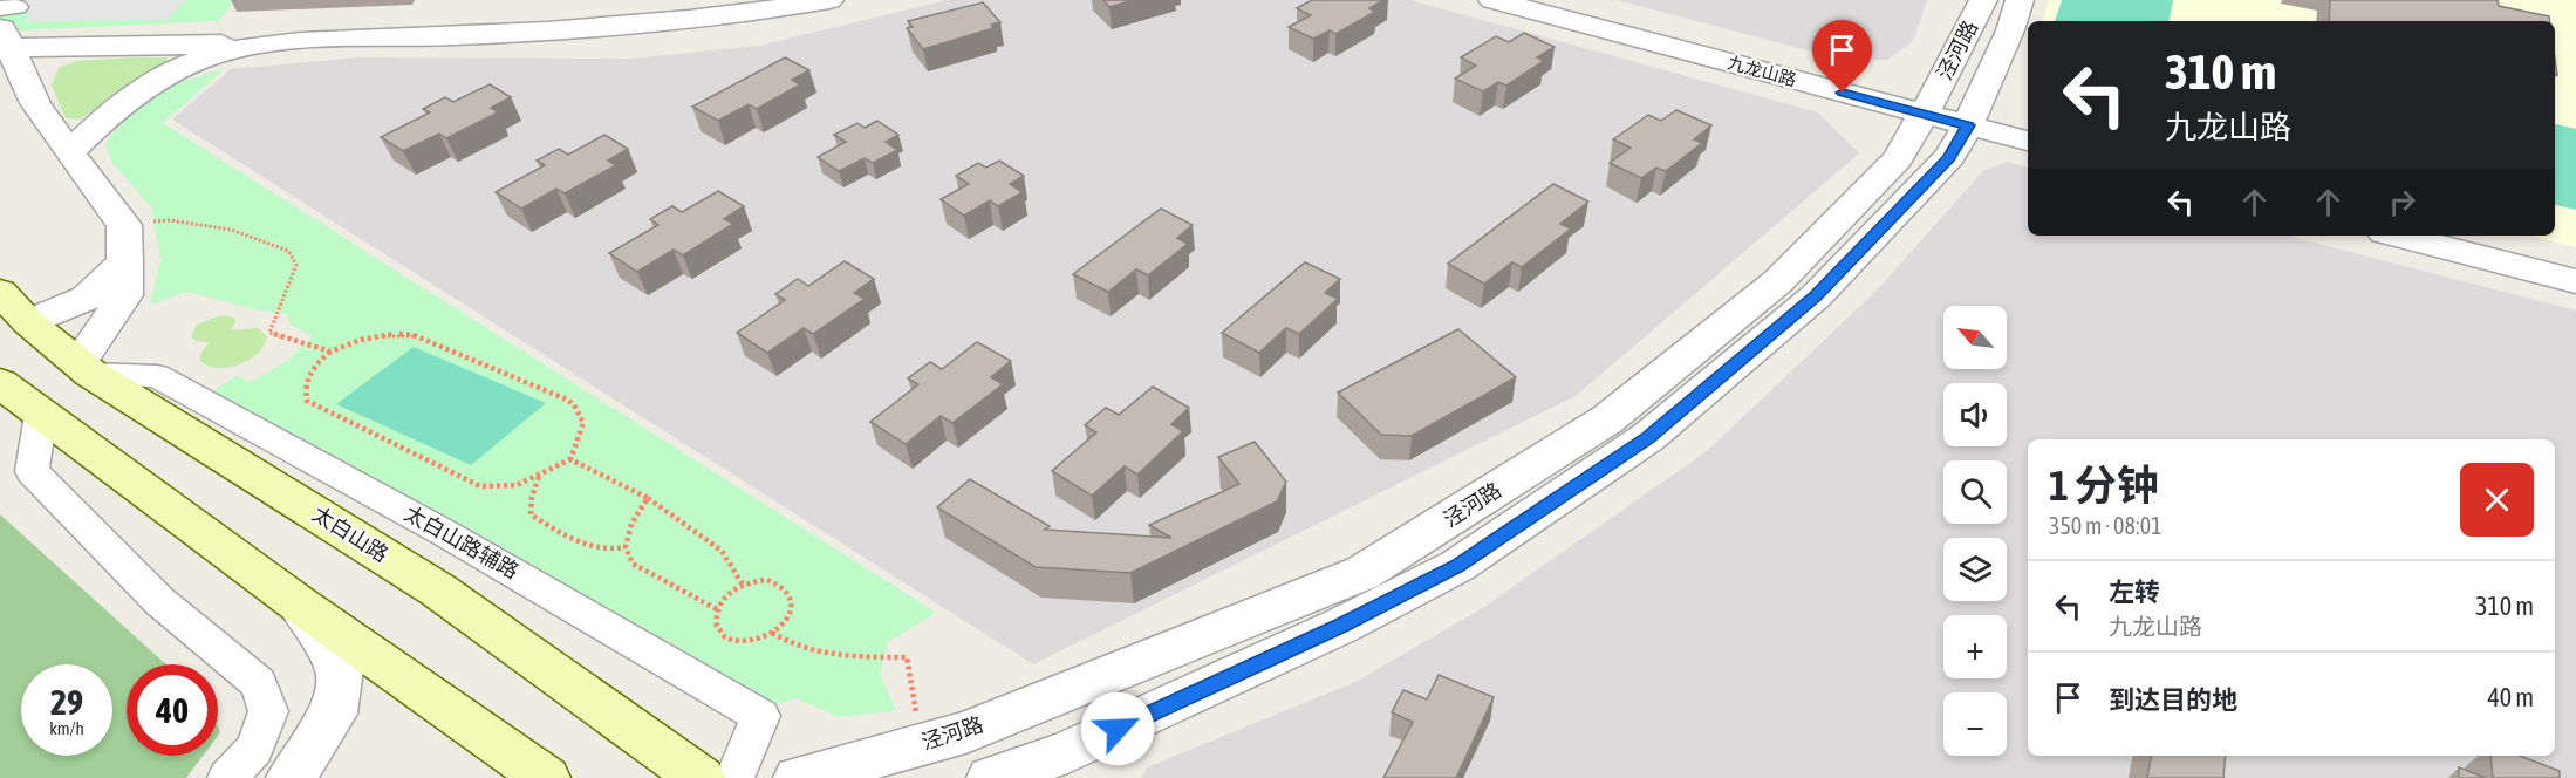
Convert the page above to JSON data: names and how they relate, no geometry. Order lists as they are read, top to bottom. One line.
{"streets":{"main road":["太白山路"],"street":["泾河路","九龙山路","太白山路辅路"]},"crossings":[["泾河路","九龙山路"],["太白山路","太白山路辅路"]],"north":"top left","page":{"turn":["310 m","九龙山路"],"map_buttons":["+","−"],"heading":["1 分钟","350 m · 08:01"],"list":[{"name":"左转","note":"九龙山路","value":"310 m"},{"name":"到达目的地","value":"40 m"}],"speed":"29 km/h","limit":"40"}}
